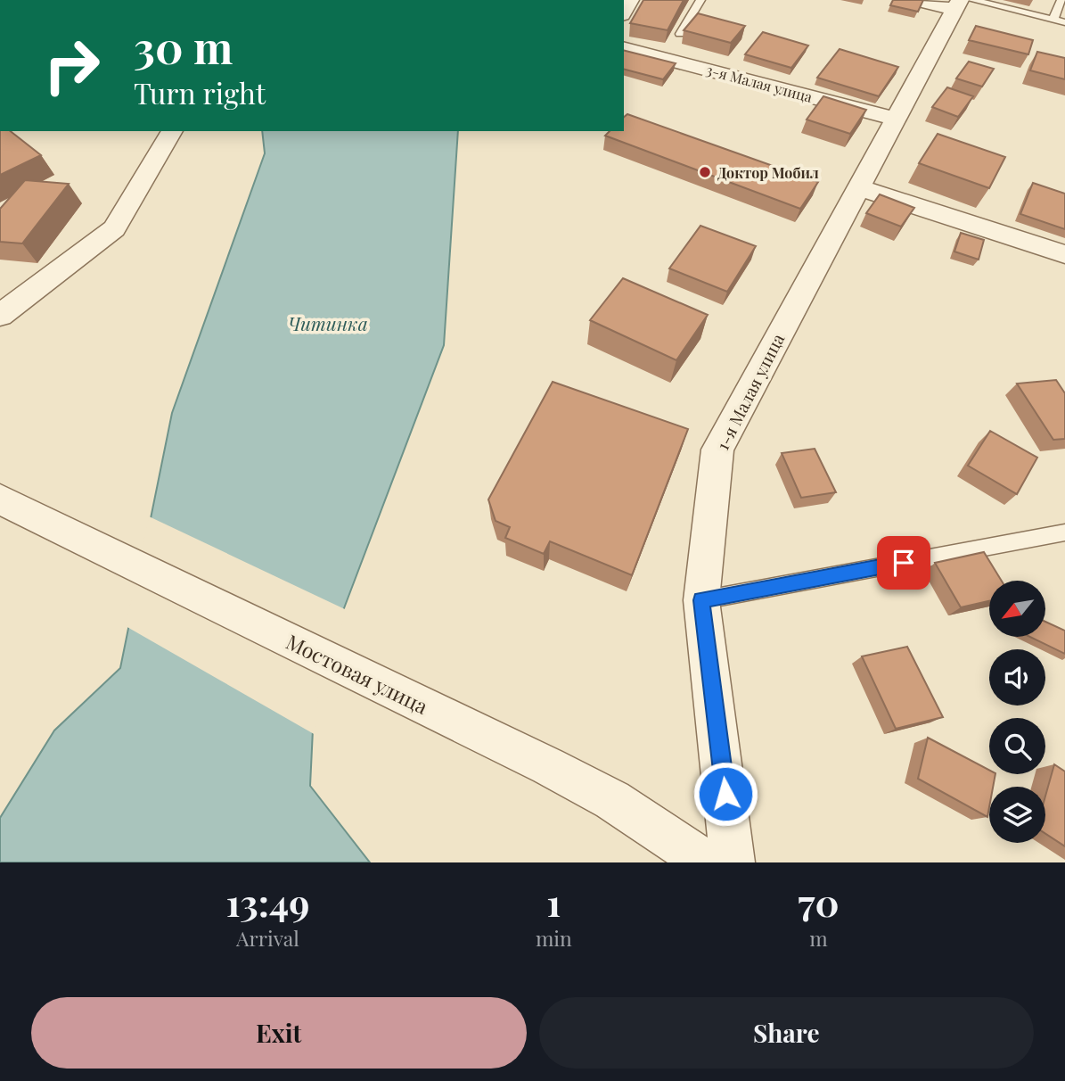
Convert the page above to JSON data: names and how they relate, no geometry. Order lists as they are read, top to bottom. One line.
{"streets":{"street":["3-я Малая улица","1-я Малая улица","Мостовая улица"]},"crossings":[["3-я Малая улица","1-я Малая улица"]],"water":["Читинка"],"places":["Доктор Мобил"],"north":"bottom left","page":{"turn":["30 m","Turn right"],"eta":["13:49","Arrival","1","min","70","m"],"buttons":["Exit","Share"]}}
